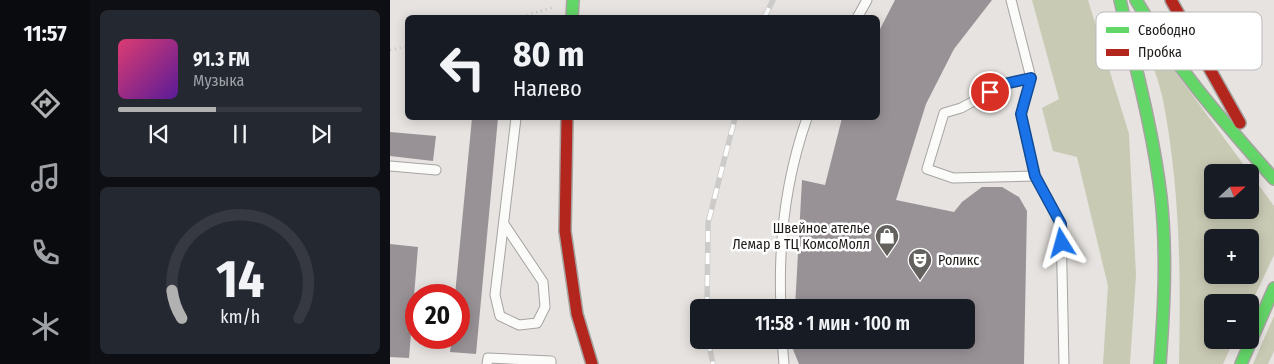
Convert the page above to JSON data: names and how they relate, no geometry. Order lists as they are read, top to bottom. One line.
{"places":{"shop":["Швейное ателье Лемар в ТЦ КомсоМолл"],"theatre":["Роликс"]},"legend":["Свободно","Пробка"],"north":"right","page":{"tabs":"11:57","turn":["80 m","Налево"],"song":["91.3 FM","Музыка"],"map_buttons":["+","−"],"limit":"20","trip":"11:58 · 1 мин · 100 m","gauge":["14","km/h"]}}
